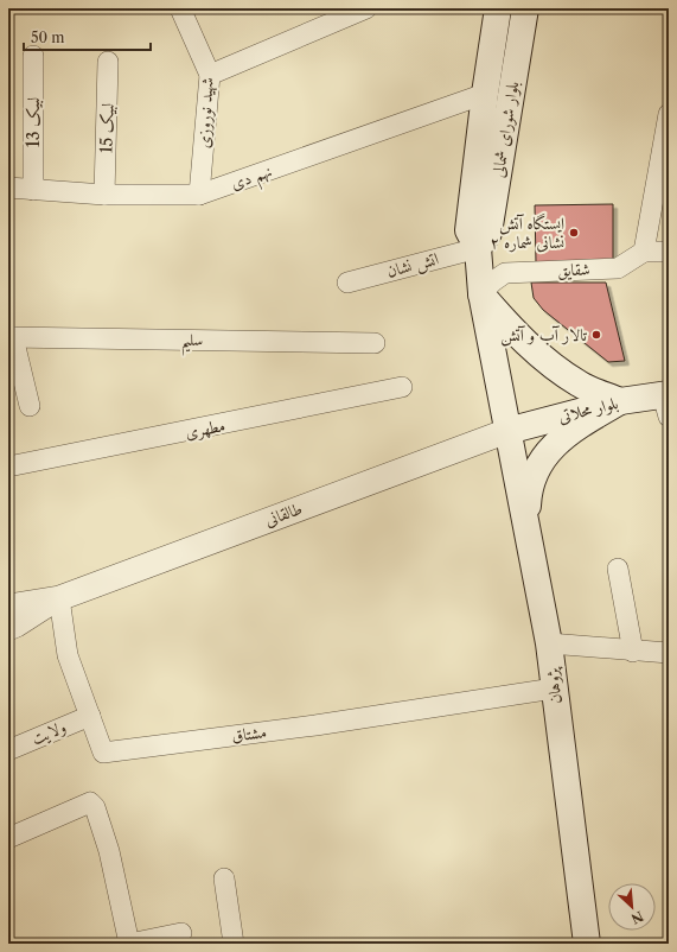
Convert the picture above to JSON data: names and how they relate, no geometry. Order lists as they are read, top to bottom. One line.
{"streets":{"main road":["بلوار شورای شمالی","بلوار محلاتی","پژوهان"],"street":["شهید نوروزی","لبیک 13","لبیک 15","نهم دی","اتش نشان","شقایق","سلیم","مطهری","طالقانی","ولایت","مشتاق"]},"crossings":[["شهید نوروزی","نهم دی"],["لبیک 13","نهم دی"],["لبیک 15","نهم دی"],["بلوار شورای شمالی","نهم دی"],["بلوار شورای شمالی","اتش نشان"],["بلوار شورای شمالی","شقایق"],["بلوار شورای شمالی","بلوار محلاتی"],["بلوار شورای شمالی","طالقانی"],["بلوار شورای شمالی","پژوهان"],["بلوار محلاتی","طالقانی"],["بلوار محلاتی","پژوهان"],["طالقانی","پژوهان"],["طالقانی","مشتاق"],["پژوهان","مشتاق"],["ولایت","مشتاق"]],"places":["ایستگاه آتش نشانی شماره ۲","تالار آب و آتش"],"scale_bar":"50 m","north":"bottom right"}
